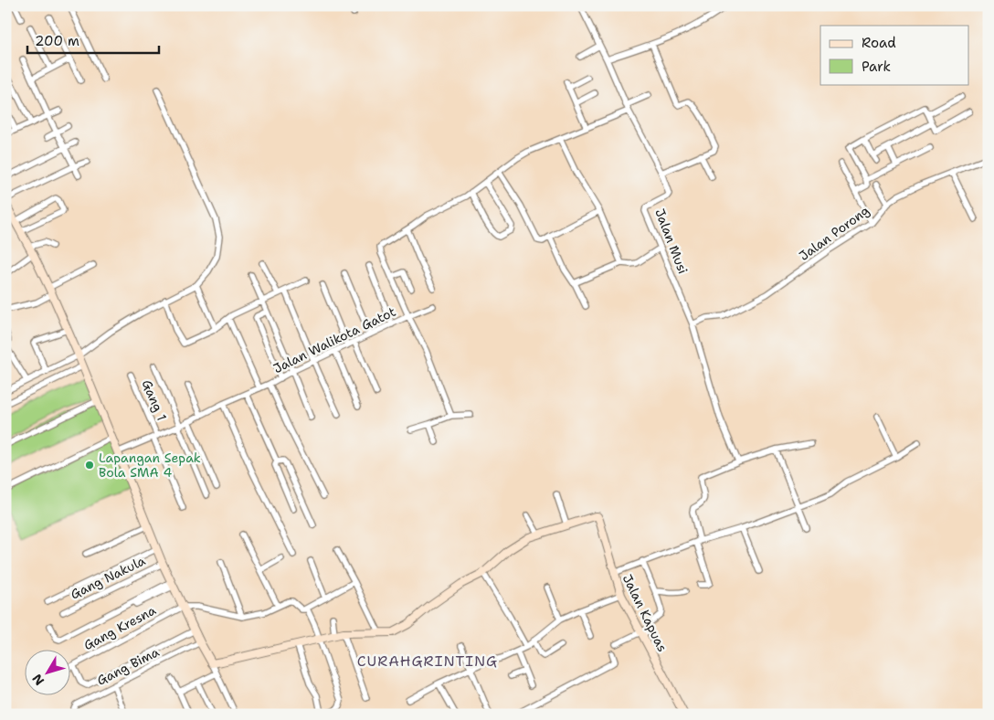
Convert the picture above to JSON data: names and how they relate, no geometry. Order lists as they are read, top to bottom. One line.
{"streets":{"main road":["Jalan Kapuas"],"street":["Jalan Porong","Jalan Musi","Jalan Walikota Gatot","Gang 1","Gang Nakula","Gang Kresna","Gang Bima"]},"crossings":[["Jalan Porong","Jalan Musi"],["Jalan Musi","Jalan Walikota Gatot"],["Jalan Walikota Gatot","Gang 1"]],"districts":["CURAHGRINTING"],"places":["Lapangan Sepak Bola SMA 4"],"legend":["Road","Park"],"scale_bar":"200 m","north":"bottom left"}
